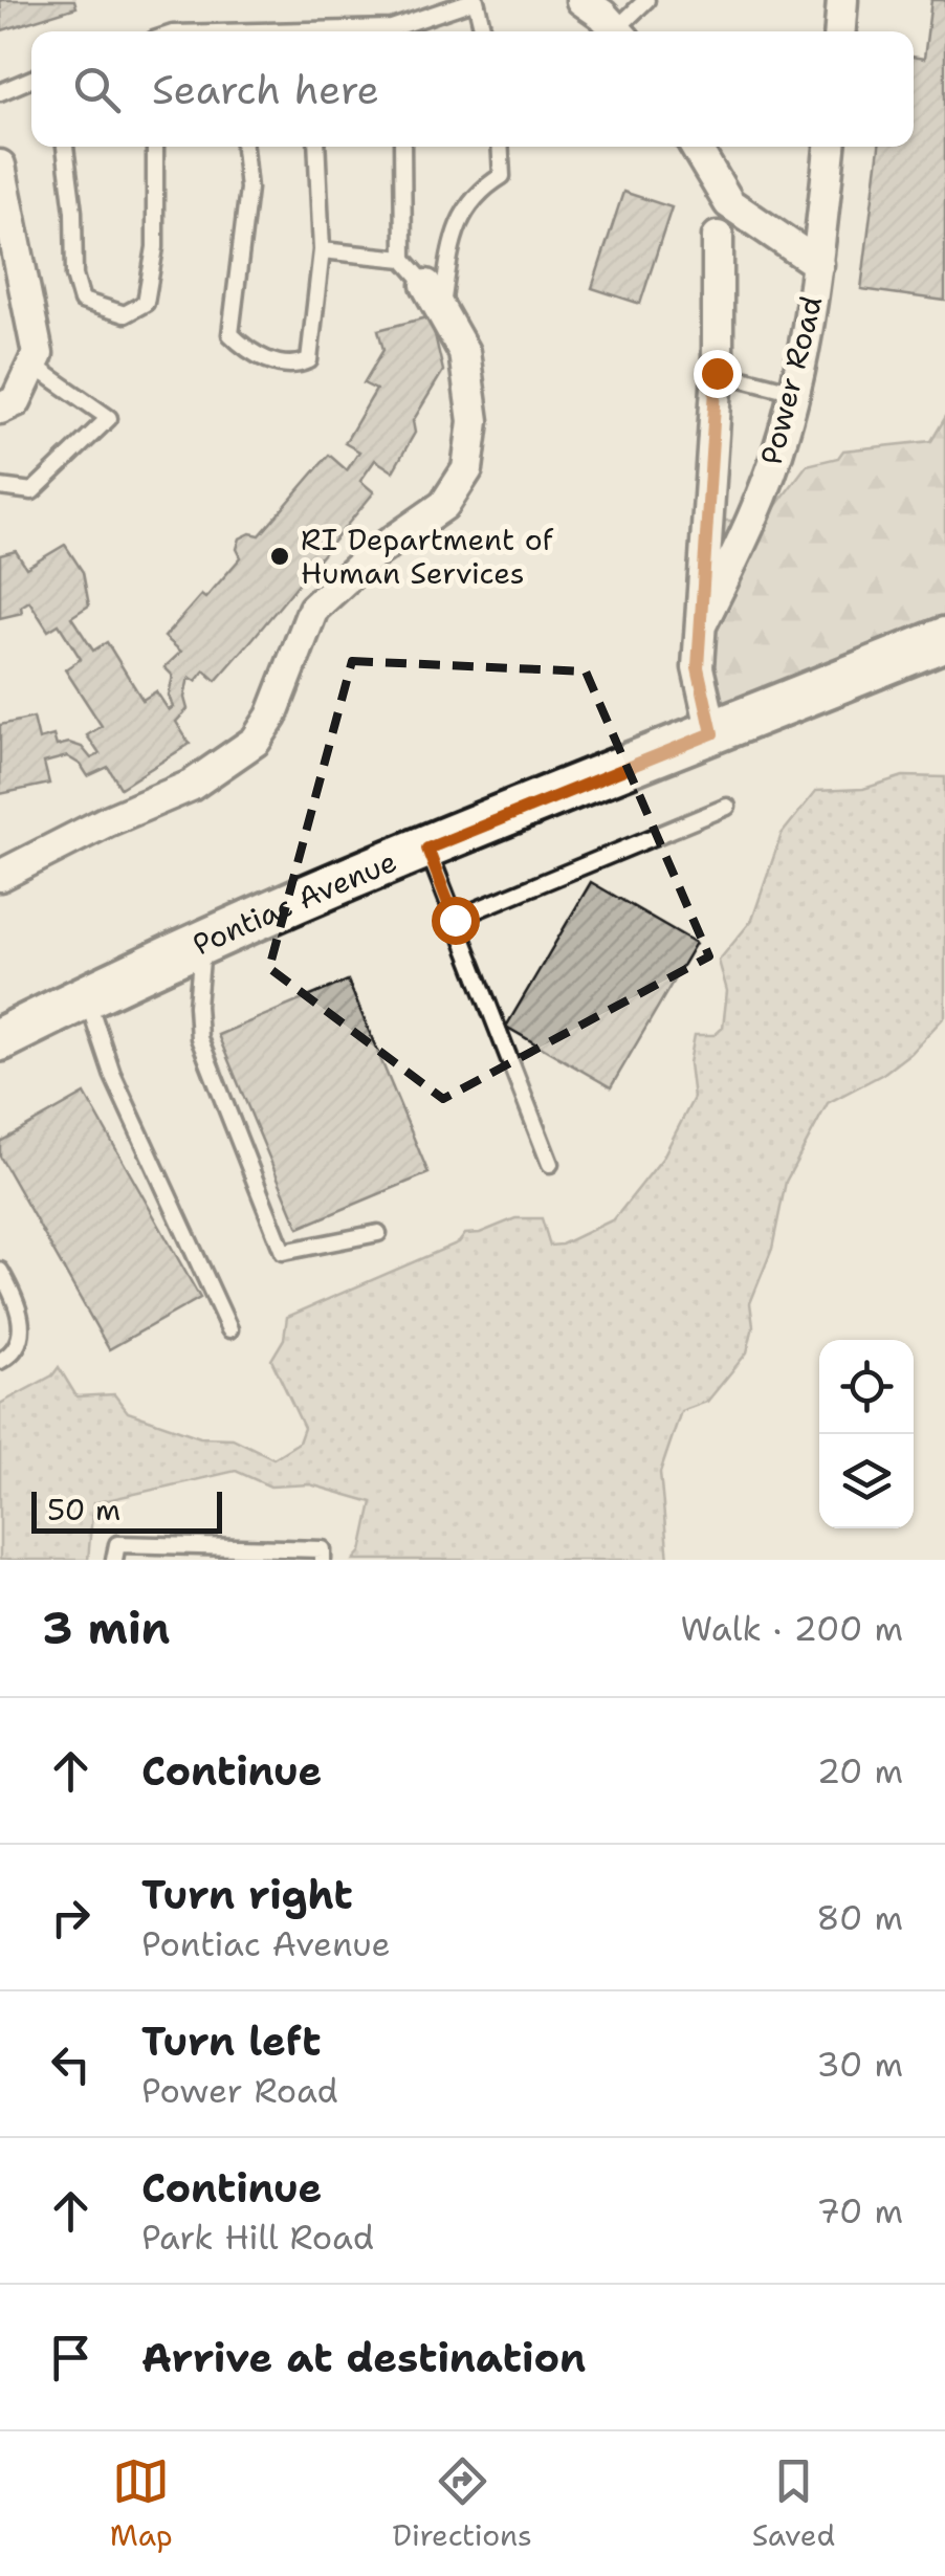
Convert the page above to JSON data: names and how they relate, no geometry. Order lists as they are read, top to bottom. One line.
{"streets":{"main road":["Pontiac Avenue"],"street":["Power Road"]},"crossings":[["Power Road","Pontiac Avenue"]],"places":["RI Department of Human Services"],"scale_bar":"50 m","page":{"search":"Search here","scale":"50 m","heading":["3 min","Walk · 200 m"],"list":[["Continue","20 m"],["Turn right","Pontiac Avenue","80 m"],["Turn left","Power Road","30 m"],["Continue","Park Hill Road","70 m"],"Arrive at destination"],"nav":["Map","Directions","Saved"]}}
